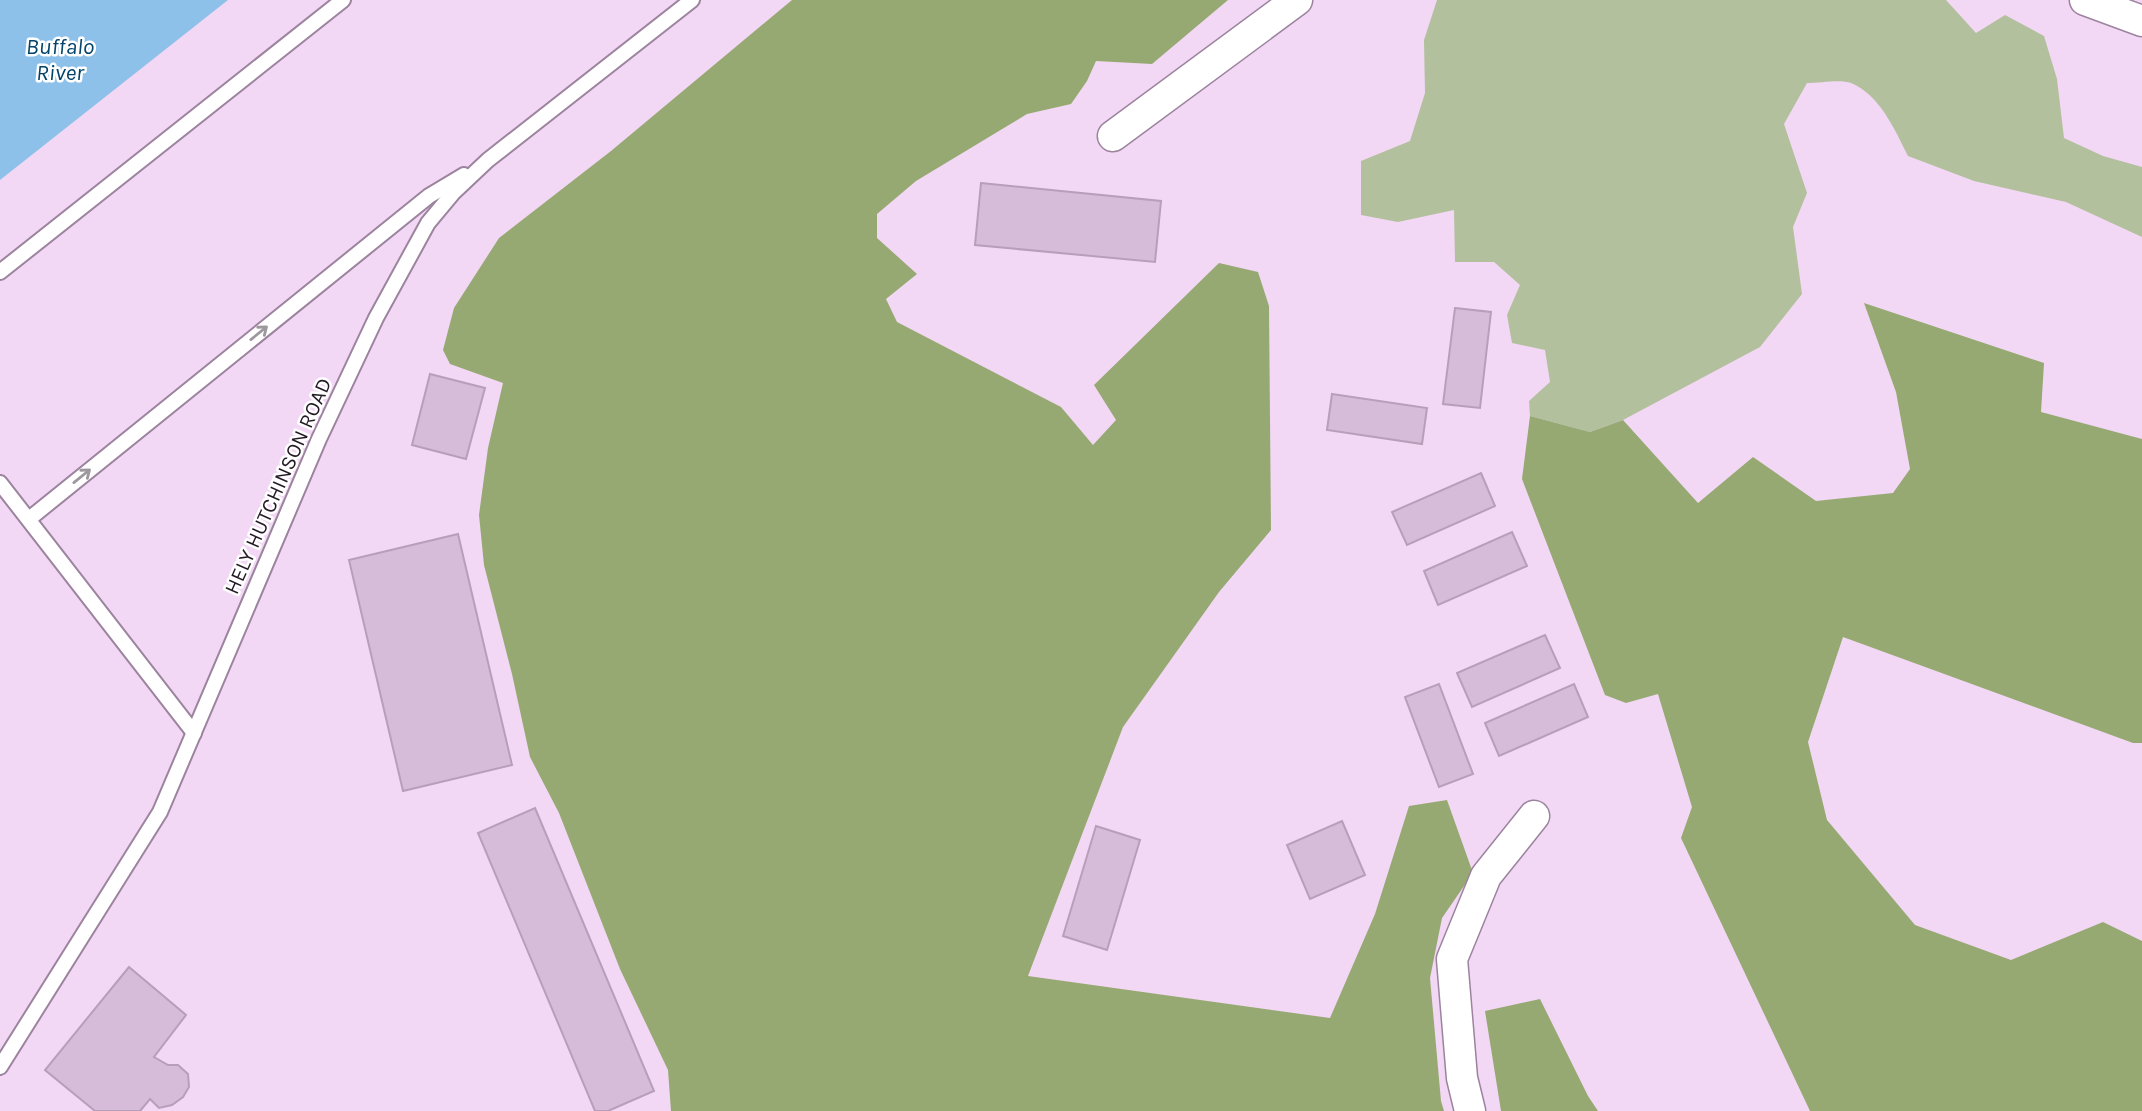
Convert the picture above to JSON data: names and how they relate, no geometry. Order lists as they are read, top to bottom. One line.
{"streets":{"lane":["HELY HUTCHINSON ROAD"]},"water":["Buffalo River"]}
